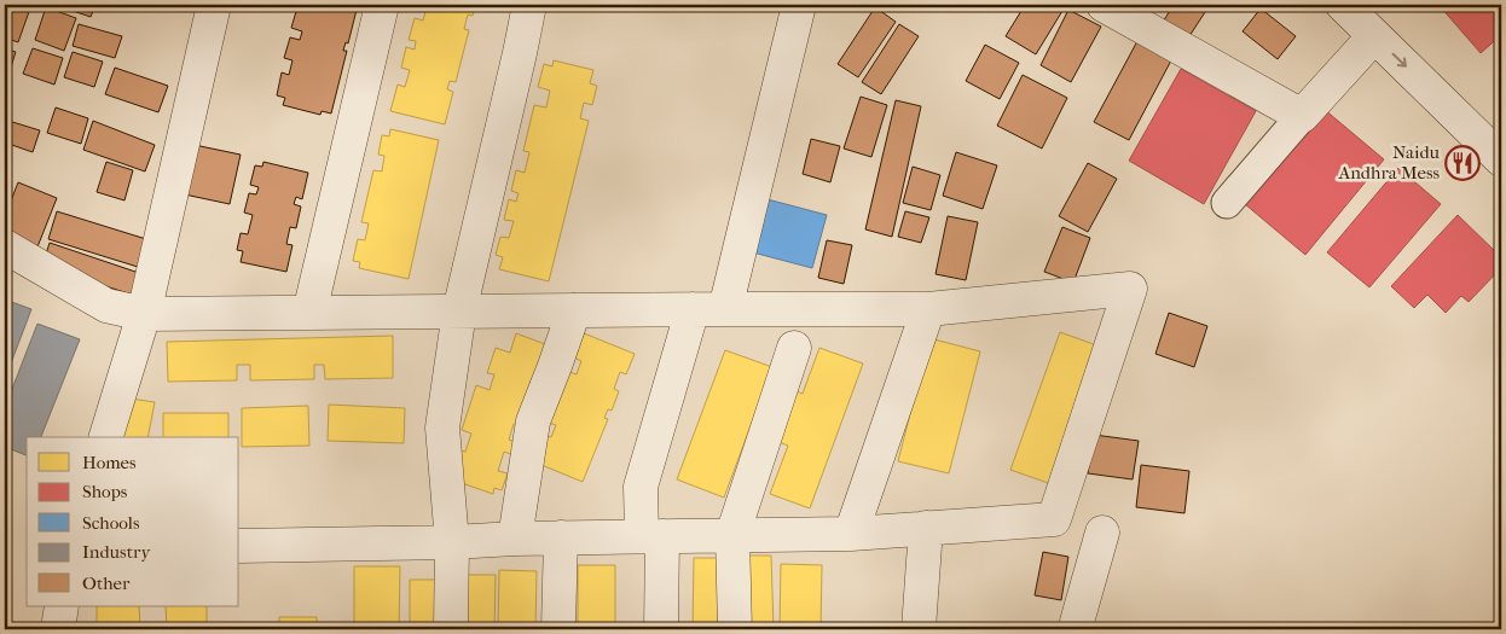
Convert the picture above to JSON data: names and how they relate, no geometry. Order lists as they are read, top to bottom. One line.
{"places":{"restaurant":["Naidu Andhra Mess"]},"legend":["Homes","Shops","Schools","Industry","Other"]}
